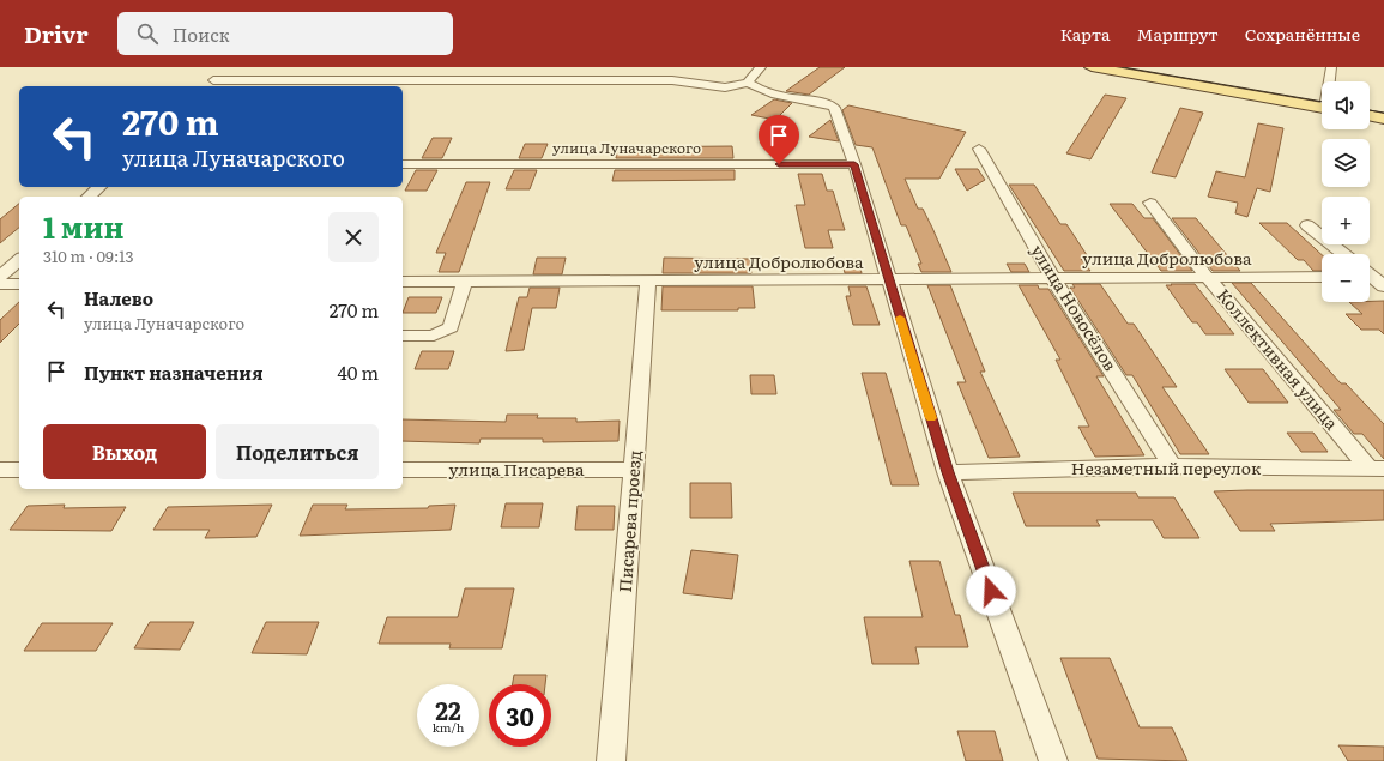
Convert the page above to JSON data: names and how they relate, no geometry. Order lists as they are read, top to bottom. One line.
{"streets":{"street":["улица Луначарского","улица Добролюбова","улица Новосёлов","Коллективная улица","Незаметный переулок","улица Писарева","Писарева проезд"]},"crossings":[["улица Добролюбова","улица Новосёлов"],["улица Добролюбова","Коллективная улица"],["улица Добролюбова","Писарева проезд"],["улица Новосёлов","Незаметный переулок"],["Коллективная улица","Незаметный переулок"],["улица Писарева","Писарева проезд"]],"page":{"header":"Drivr","search":"Поиск","nav":["Карта","Маршрут","Сохранённые"],"map_buttons":["+","−"],"turn":["270 m","улица Луначарского"],"heading":["1 мин","310 m · 09:13"],"list":[{"name":"Налево","note":"улица Луначарского","value":"270 m"},{"name":"Пункт назначения","value":"40 m"}],"buttons":["Выход","Поделиться"],"speed":"22 km/h","limit":"30"}}
